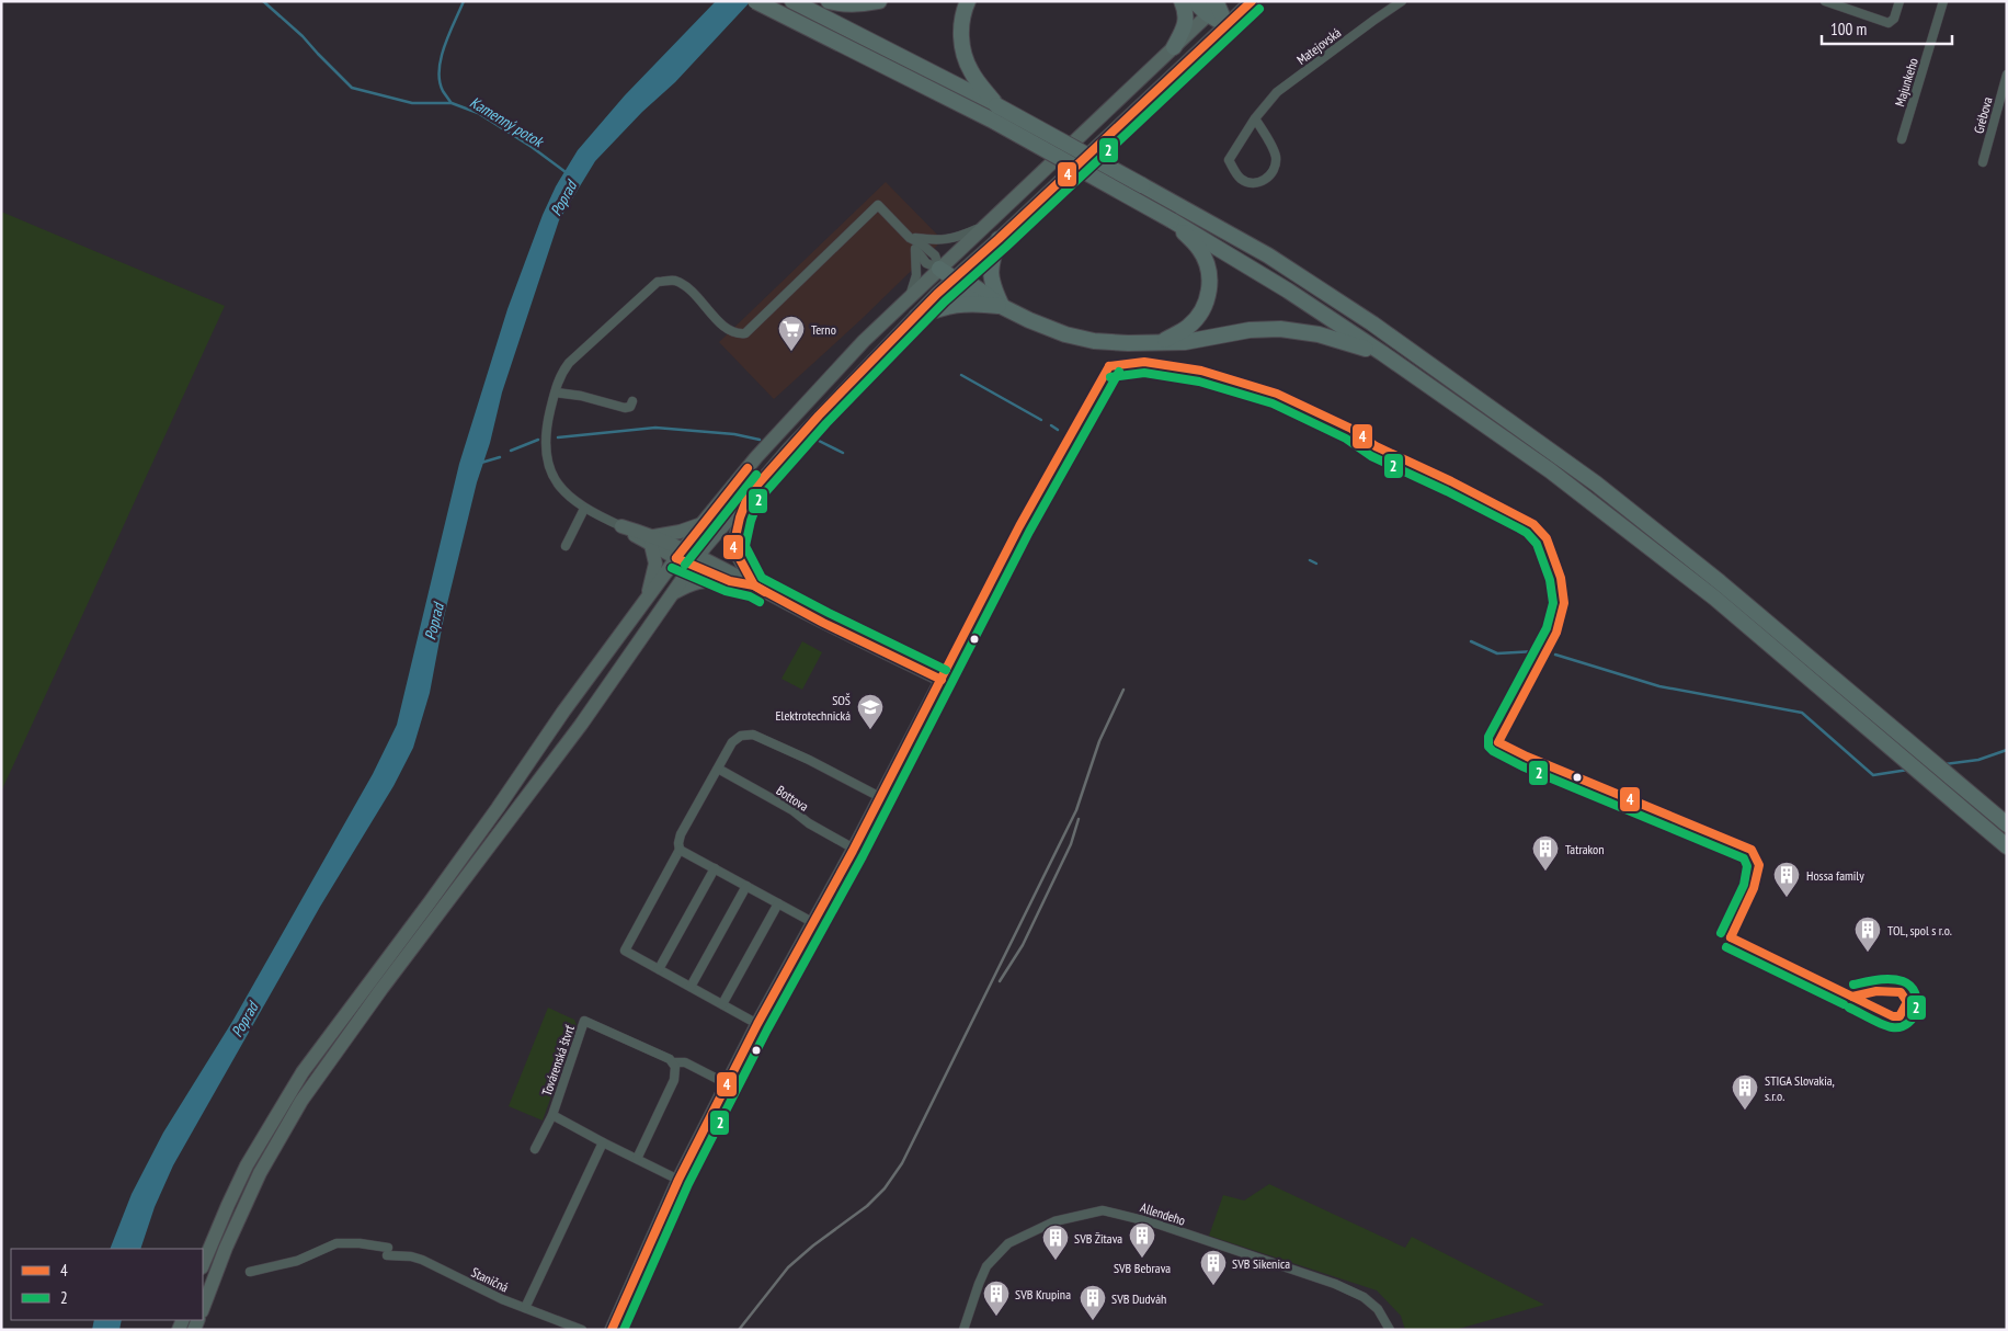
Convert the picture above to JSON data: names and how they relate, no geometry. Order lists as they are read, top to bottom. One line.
{"streets":{"street":["Matejovská","Majunkeho","Grébova","Bottova","Továrenská štvrť","Allendeho","Staničná"]},"water":["Kamenný potok","Poprad"],"places":{"supermarket":["Terno"],"school or university":["SOŠ Elektrotechnická"],"building":["Tatrakon","Hossa family","TOL, spol s r.o.","STIGA Slovakia, s.r.o.","SVB Bebrava","SVB Žitava","SVB Sikenica","SVB Krupina","SVB Dudváh"]},"lines":["transit line 4","transit line 2"],"legend":["4","2"],"scale_bar":"100 m"}
